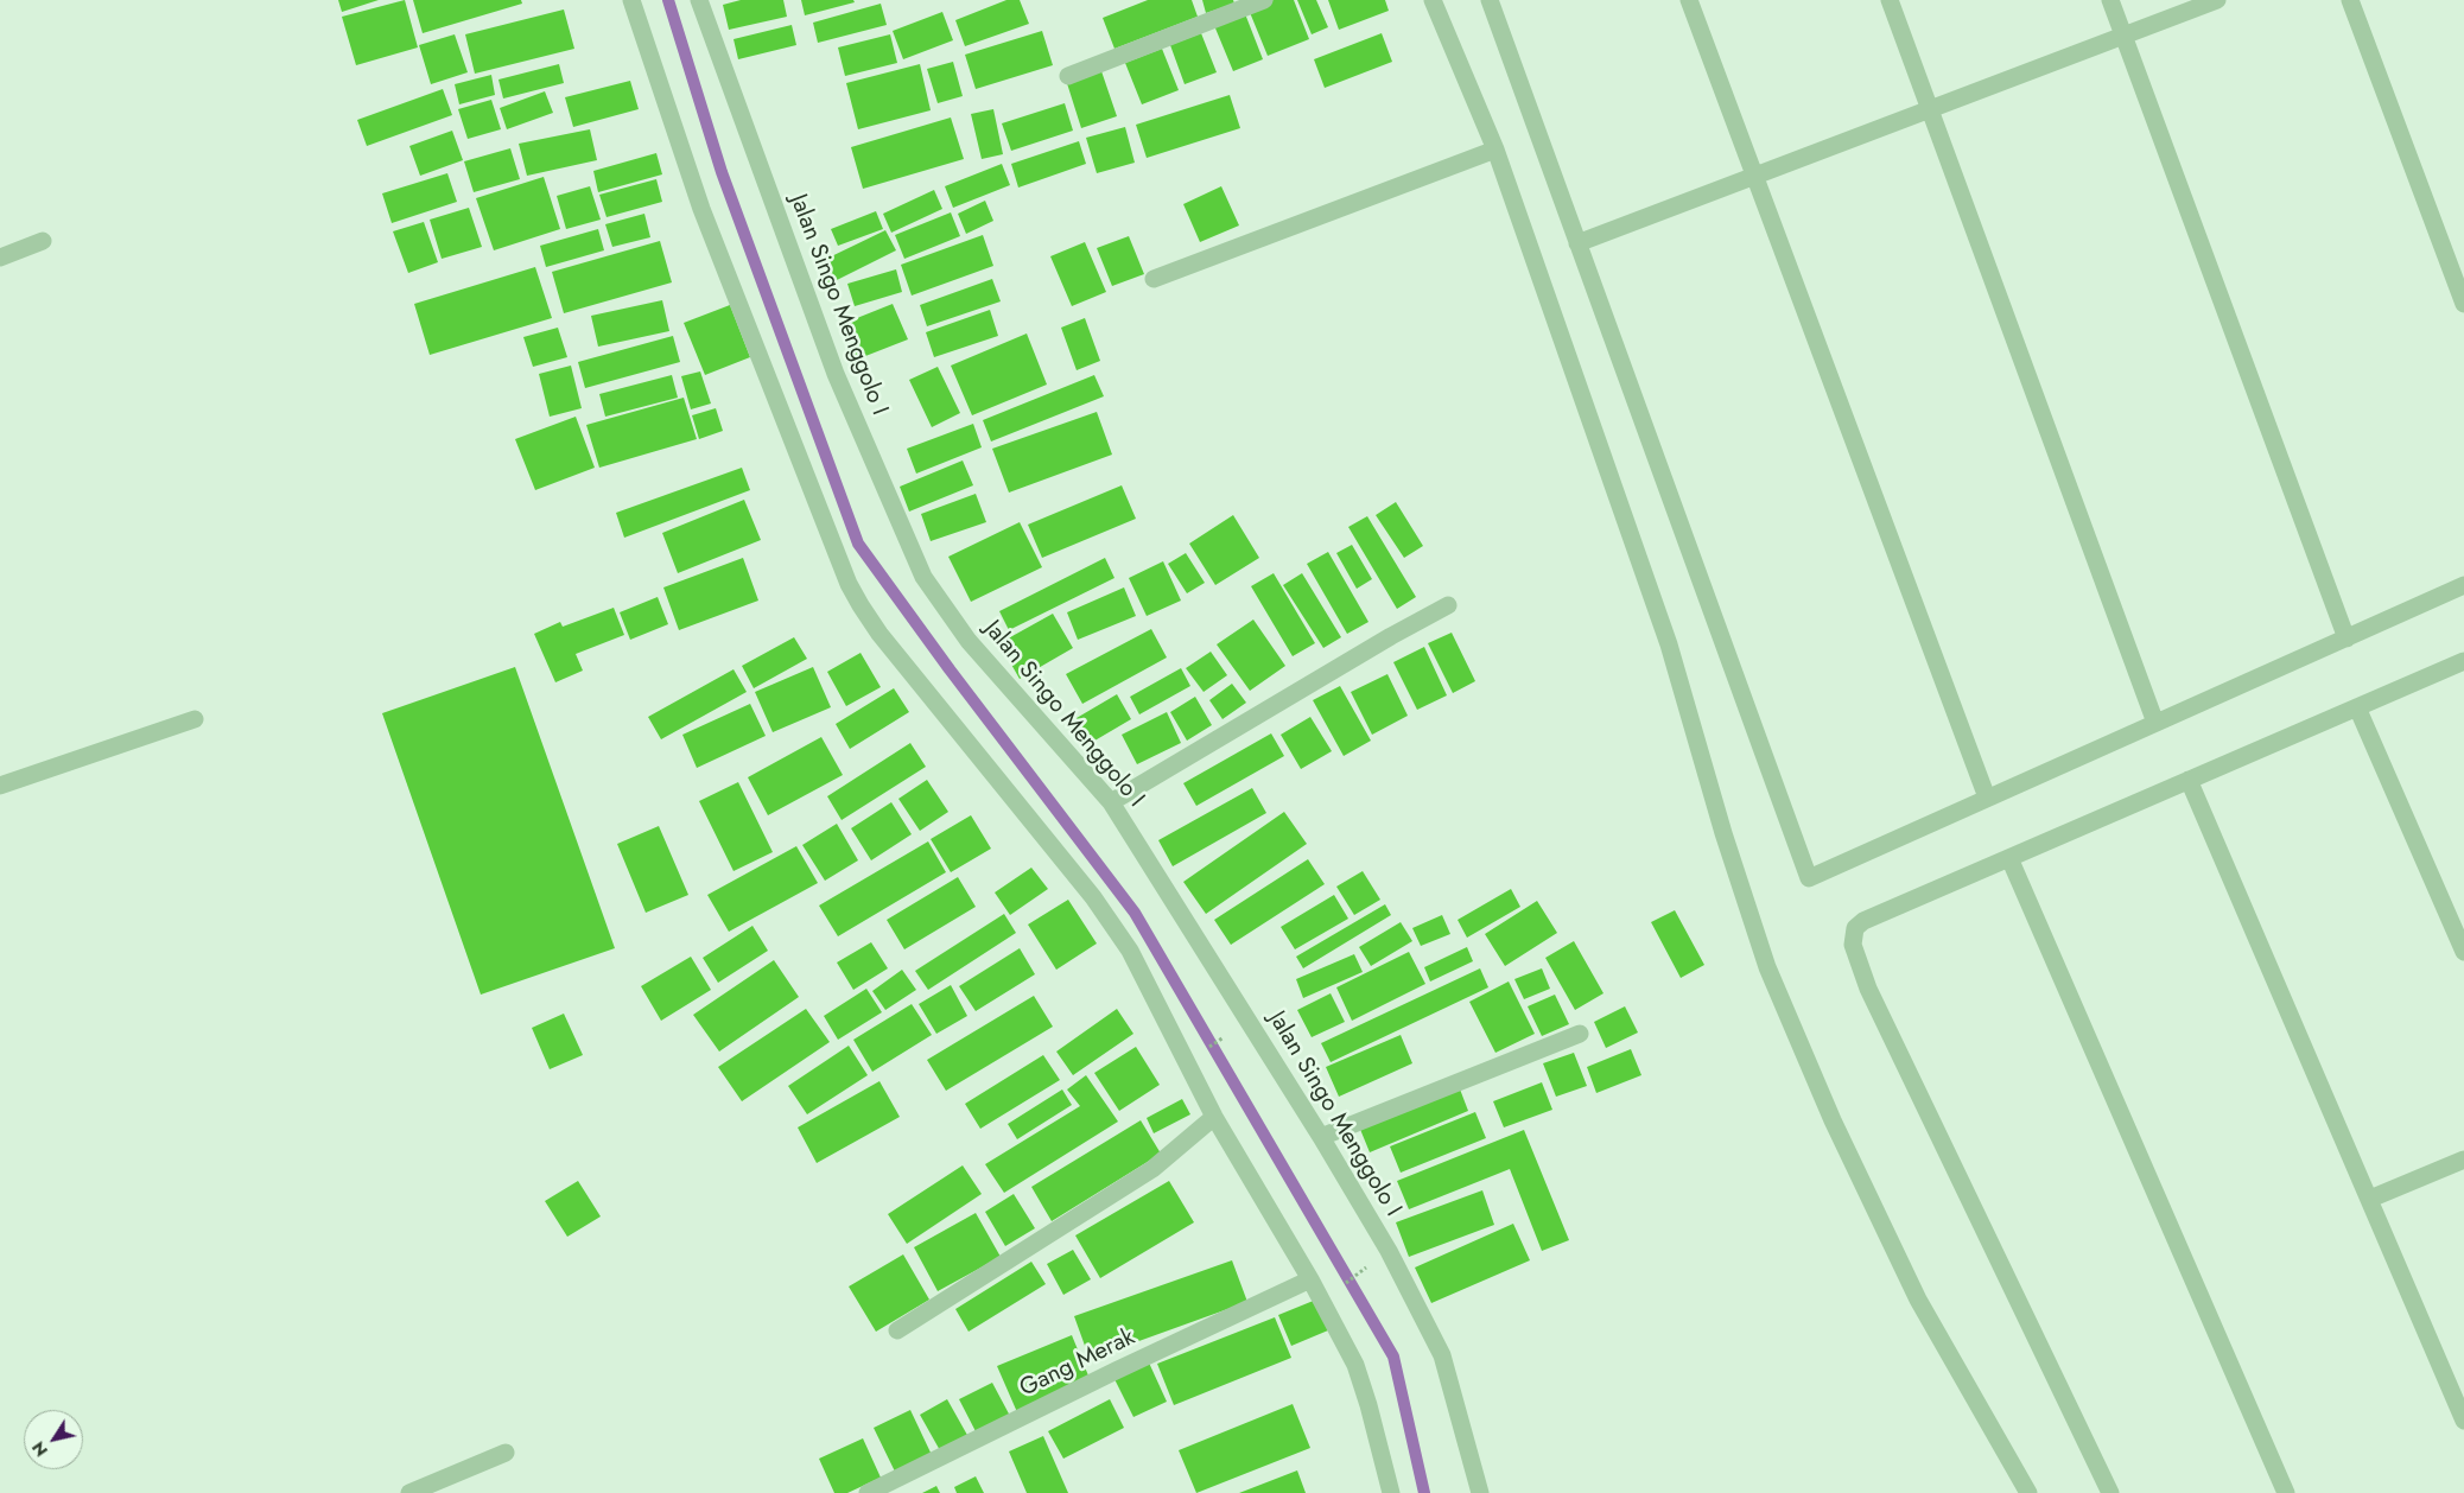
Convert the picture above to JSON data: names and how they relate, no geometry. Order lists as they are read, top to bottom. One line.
{"streets":{"street":["Jalan Singo Menggolo I","Gang Merak"]},"north":"bottom left"}
